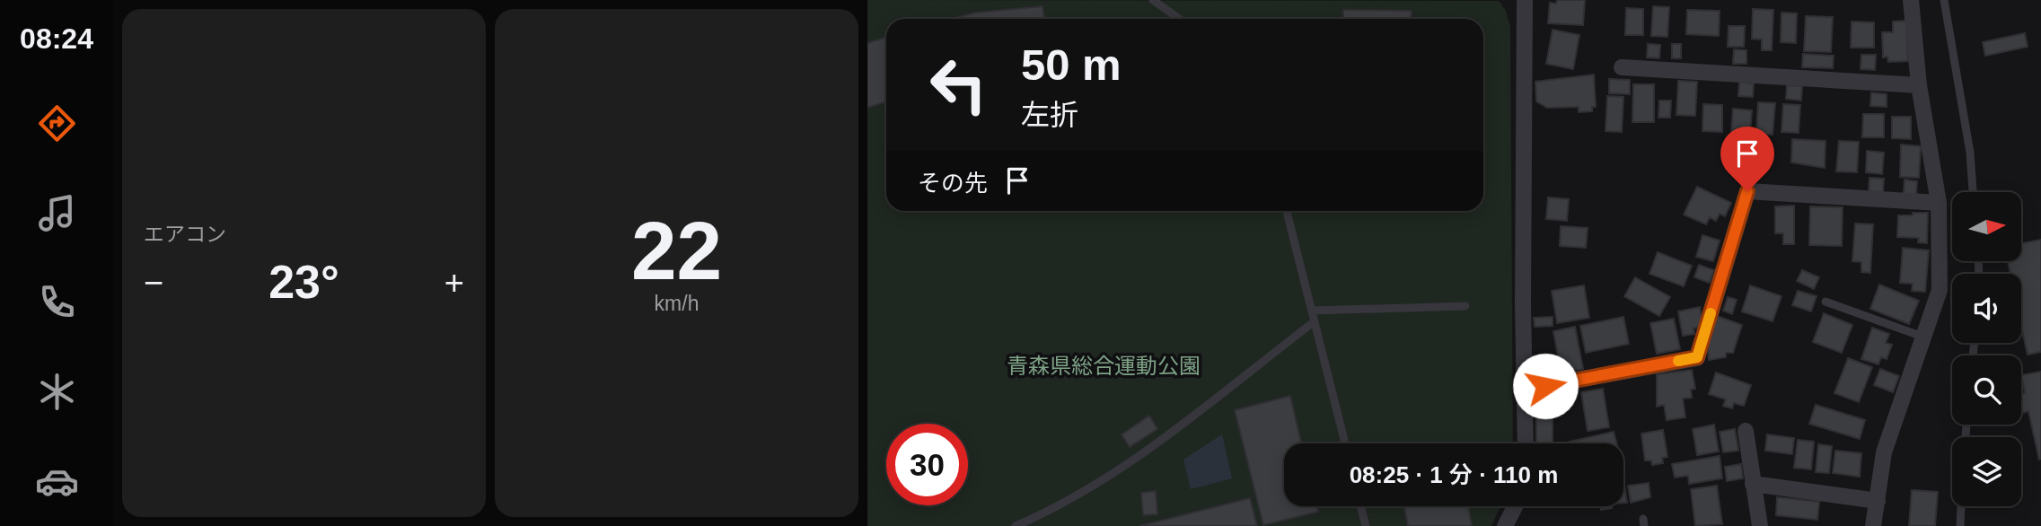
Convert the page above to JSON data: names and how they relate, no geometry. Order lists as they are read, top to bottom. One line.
{"parks":["青森県総合運動公園"],"north":"right","page":{"tabs":"08:24","tile":["エアコン",["22","km/h"]],"turn":["50 m","左折"],"then":"その先","heat":["−","23°","+"],"limit":"30","trip":"08:25 · 1 分 · 110 m"}}
